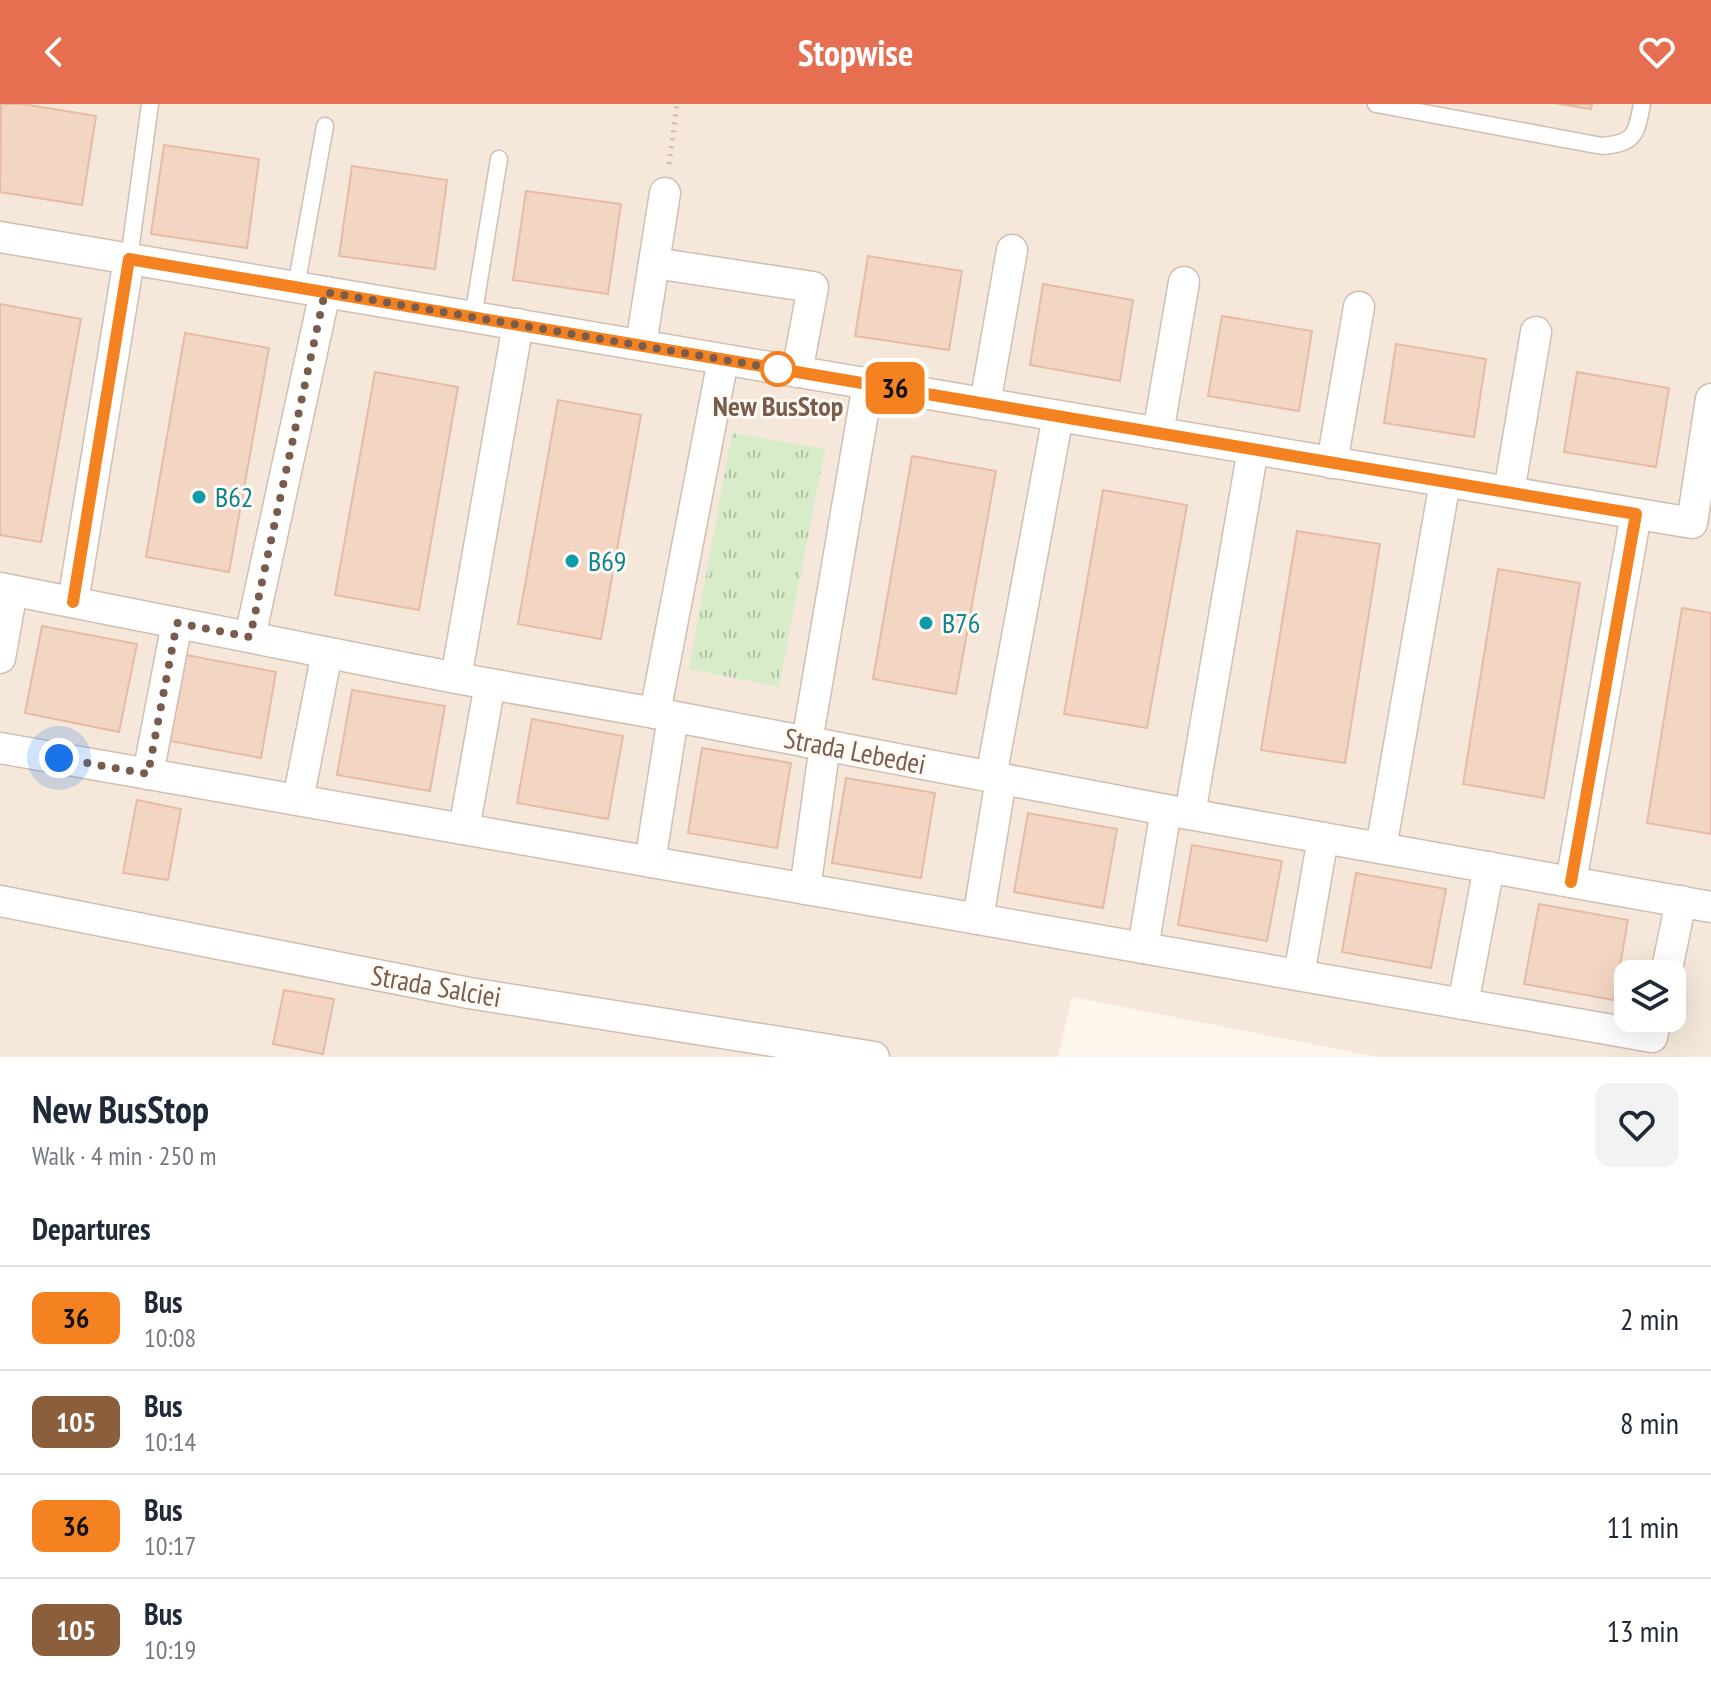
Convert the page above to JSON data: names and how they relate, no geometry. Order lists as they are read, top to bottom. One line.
{"streets":{"street":["Strada Lebedei","Strada Salciei"]},"places":["New BusStop","B62","B69","B76"],"lines":["bus line 36"],"page":{"header":"Stopwise","on_map":"36","heading":[["New BusStop","Walk · 4 min · 250 m"],"Departures"],"list":[{"mark":"36","name":"Bus","note":"10:08","value":"2 min"},{"mark":"105","name":"Bus","note":"10:14","value":"8 min"},{"mark":"36","name":"Bus","note":"10:17","value":"11 min"},{"mark":"105","name":"Bus","note":"10:19","value":"13 min"}]}}
